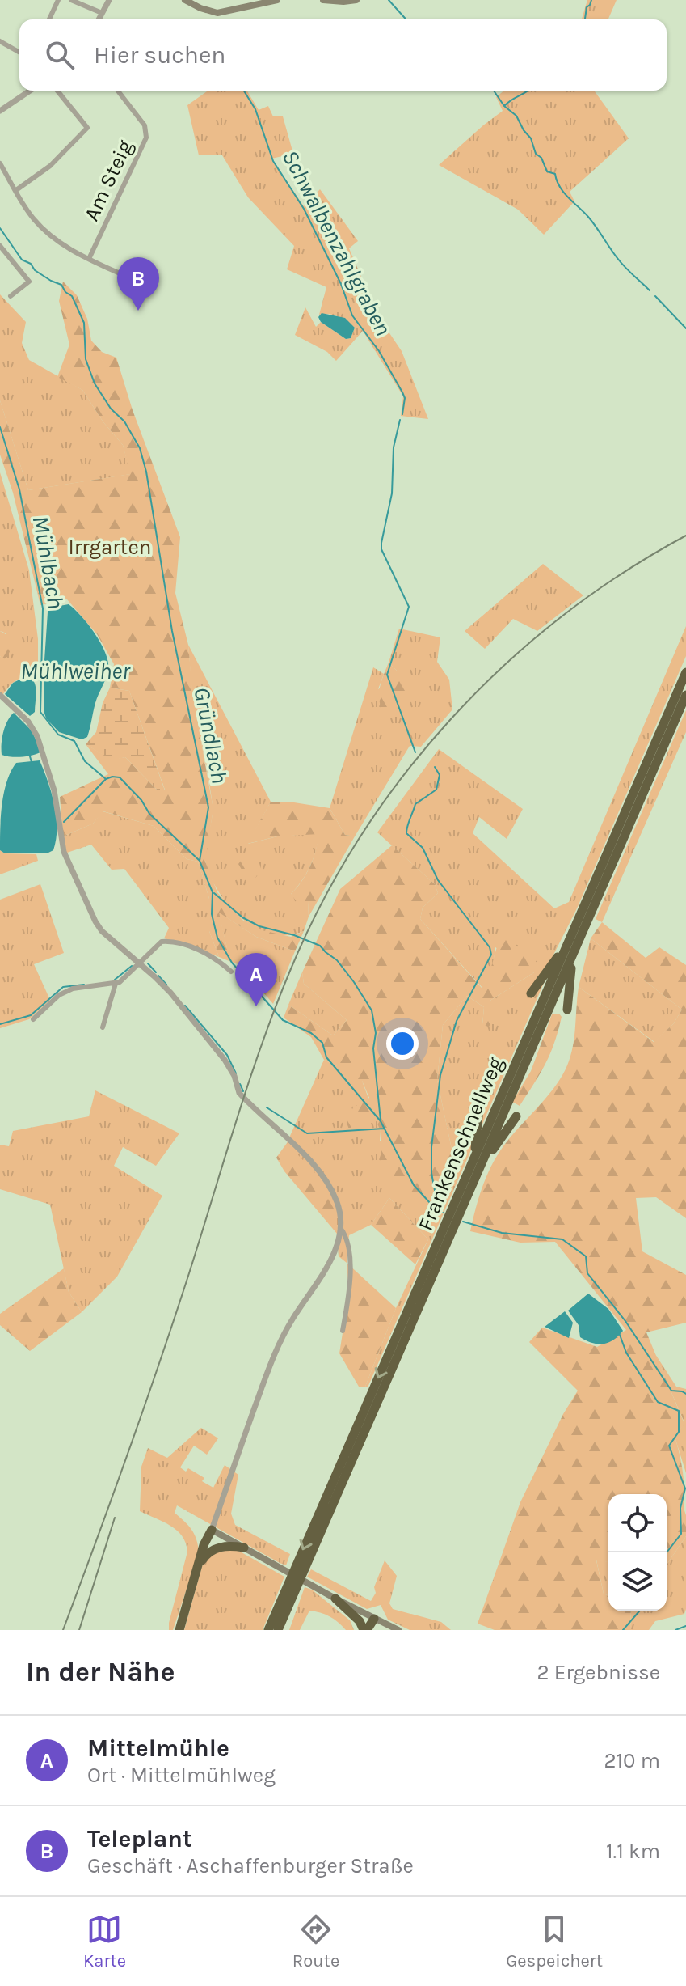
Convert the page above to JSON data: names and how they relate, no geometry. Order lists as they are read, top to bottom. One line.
{"streets":{"highway":["Frankenschnellweg"],"street":["Am Steig"]},"water":["Schwalbenzahlgraben","Mühlbach","Mühlweiher","Gründlach"],"parks":["Irrgarten"],"page":{"search":"Hier suchen","pins":["B","A"],"heading":["In der Nähe","2 Ergebnisse"],"list":[{"mark":"A","name":"Mittelmühle","note":"Ort · Mittelmühlweg","value":"210 m"},{"mark":"B","name":"Teleplant","note":"Geschäft · Aschaffenburger Straße","value":"1.1 km"}],"nav":["Karte","Route","Gespeichert"]}}
